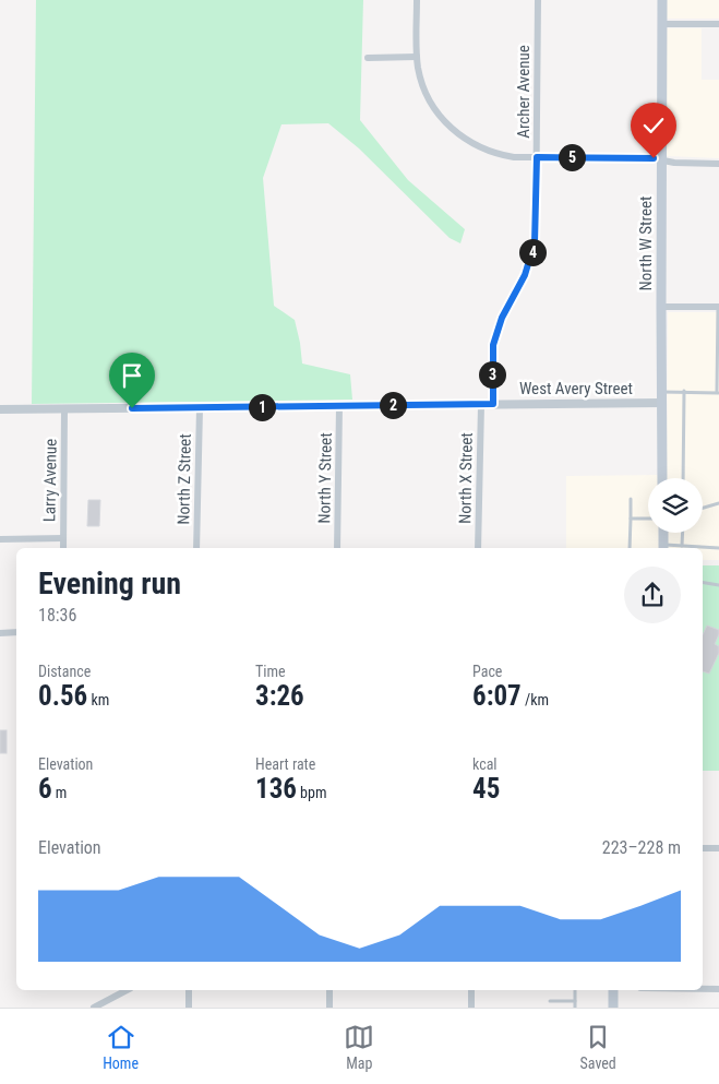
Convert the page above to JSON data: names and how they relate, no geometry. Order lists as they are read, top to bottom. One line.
{"streets":{"main road":["North W Street"],"street":["Archer Avenue","West Avery Street","North Y Street","North X Street","North Z Street","Larry Avenue"]},"crossings":[["Archer Avenue","West Avery Street"],["North W Street","West Avery Street"],["West Avery Street","North Y Street"],["West Avery Street","North X Street"],["West Avery Street","North Z Street"],["West Avery Street","Larry Avenue"]],"page":{"pins":["5","4","3","2","1"],"heading":["Evening run","18:36"],"stats":[["Distance","0.56 km"],["Time","3:26"],["Pace","6:07 /km"],["Elevation","6 m"],["Heart rate","136 bpm"],["kcal","45"]],"chart":["Elevation","223–228 m"],"tabs":["Home","Map","Saved"]}}
